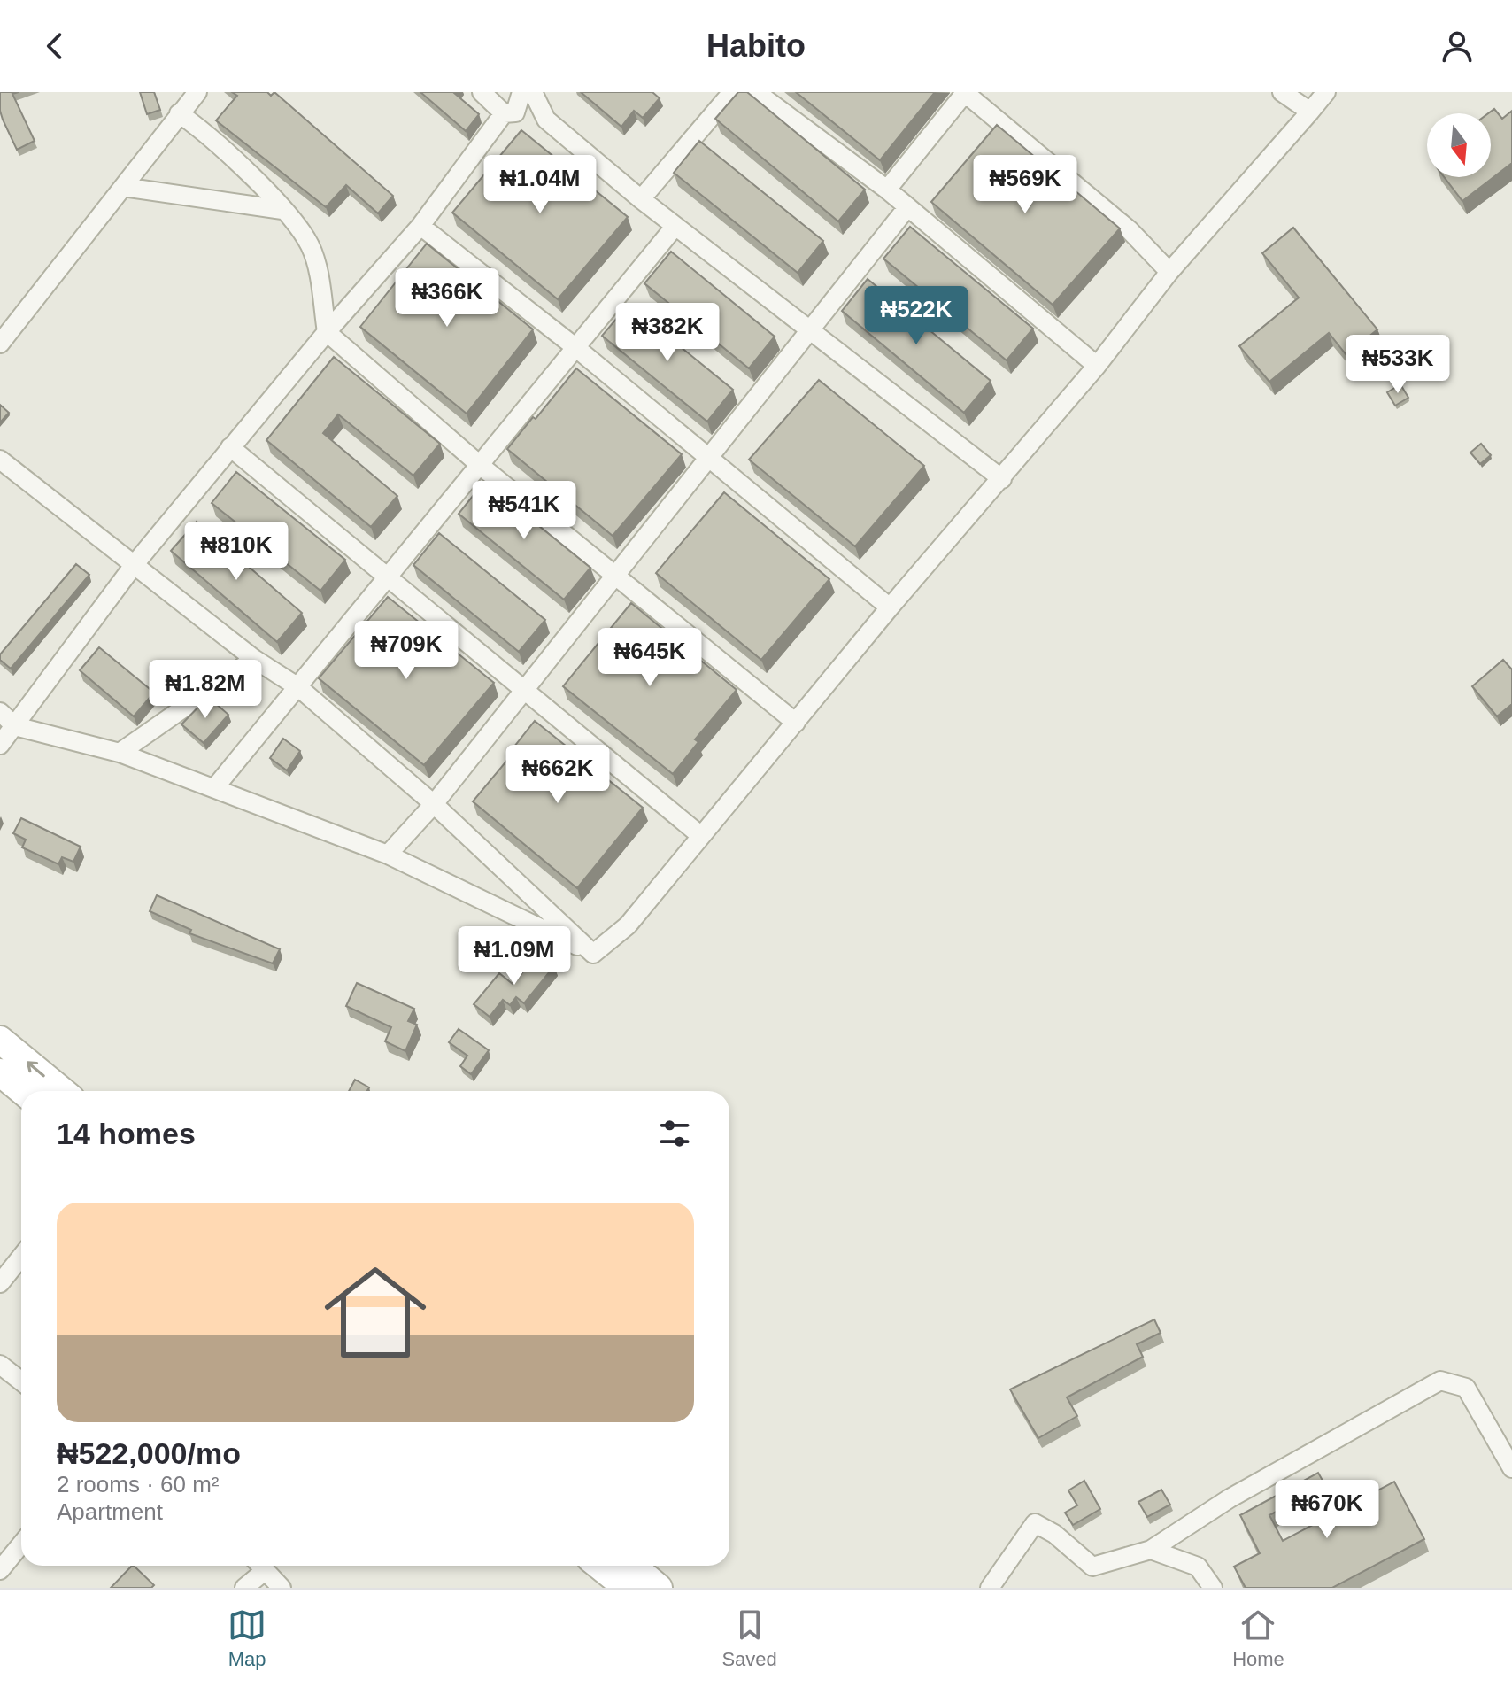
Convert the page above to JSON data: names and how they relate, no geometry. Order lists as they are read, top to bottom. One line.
{"north":"bottom","page":{"header":"Habito","price":["₦1.04M","₦569K","₦366K","₦522K","₦382K","₦533K","₦541K","₦810K","₦709K","₦645K","₦1.82M","₦662K","₦1.09M","₦670K"],"heading":"14 homes","list":[{"name":"₦522,000/mo","note":"2 rooms · 60 m² · Apartment"}],"tabs":["Map","Saved","Home"]}}
